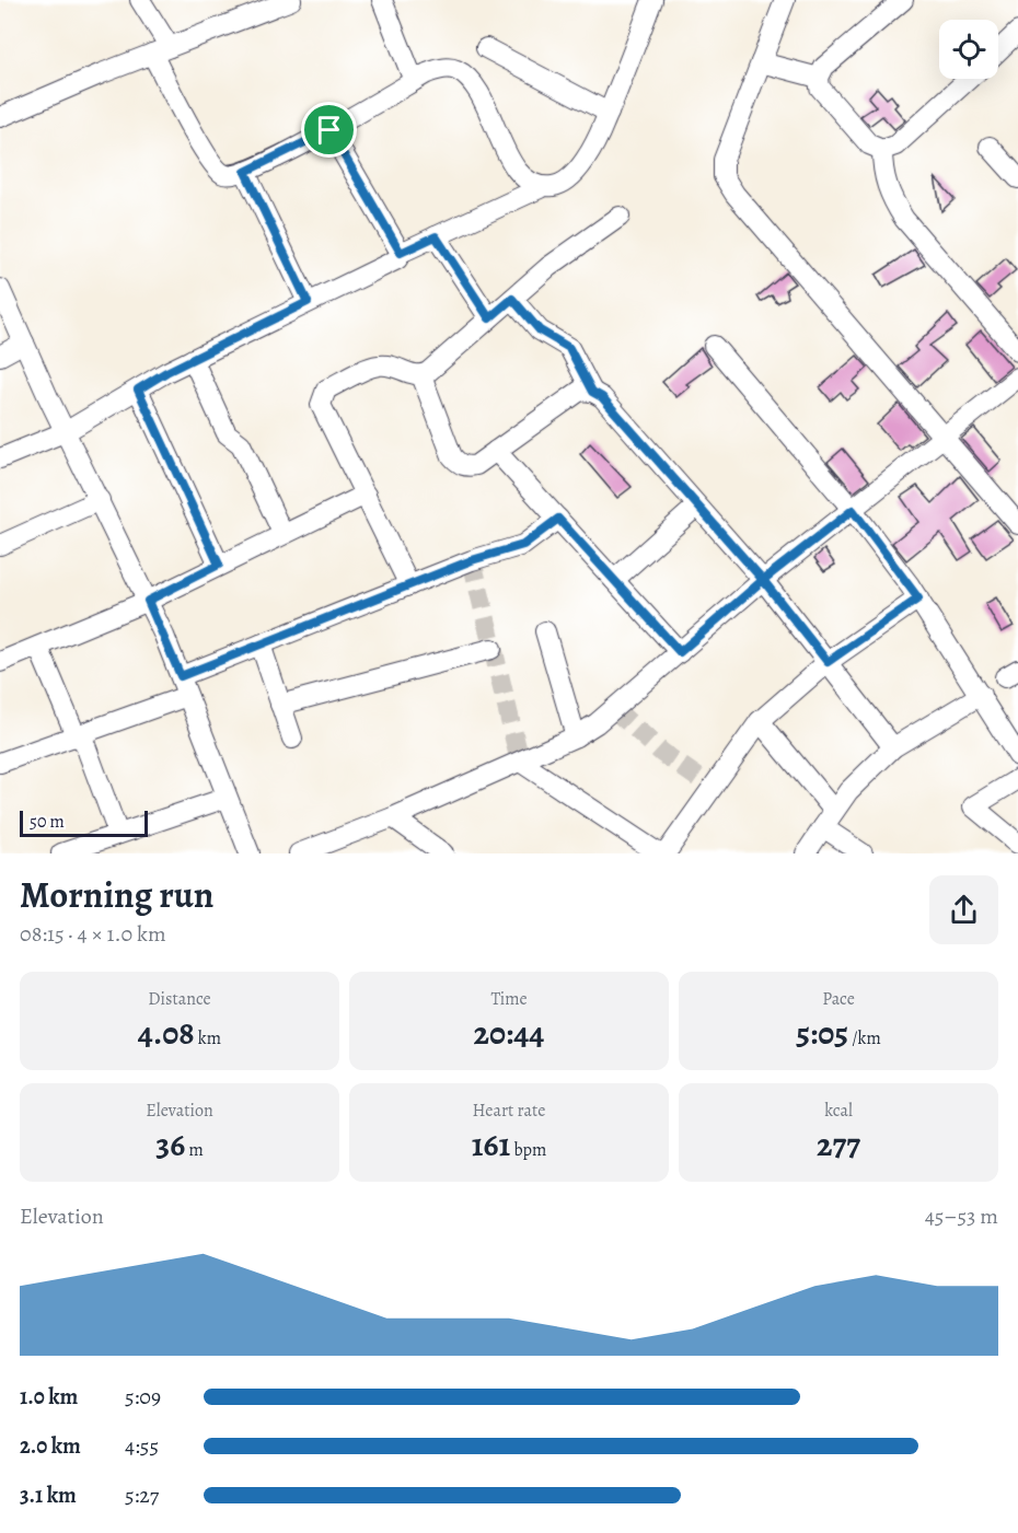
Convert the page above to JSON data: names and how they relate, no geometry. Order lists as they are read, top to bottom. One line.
{"scale_bar":"50 m","page":{"scale":"50 m","heading":["Morning run","08:15 · 4 × 1.0 km"],"stats":[["Distance","4.08 km"],["Time","20:44"],["Pace","5:05 /km"],["Elevation","36 m"],["Heart rate","161 bpm"],["kcal","277"]],"chart":["Elevation","45–53 m"],"list":[{"name":"1.0 km","note":"5:09"},{"name":"2.0 km","note":"4:55"},{"name":"3.1 km","note":"5:27"}]}}
